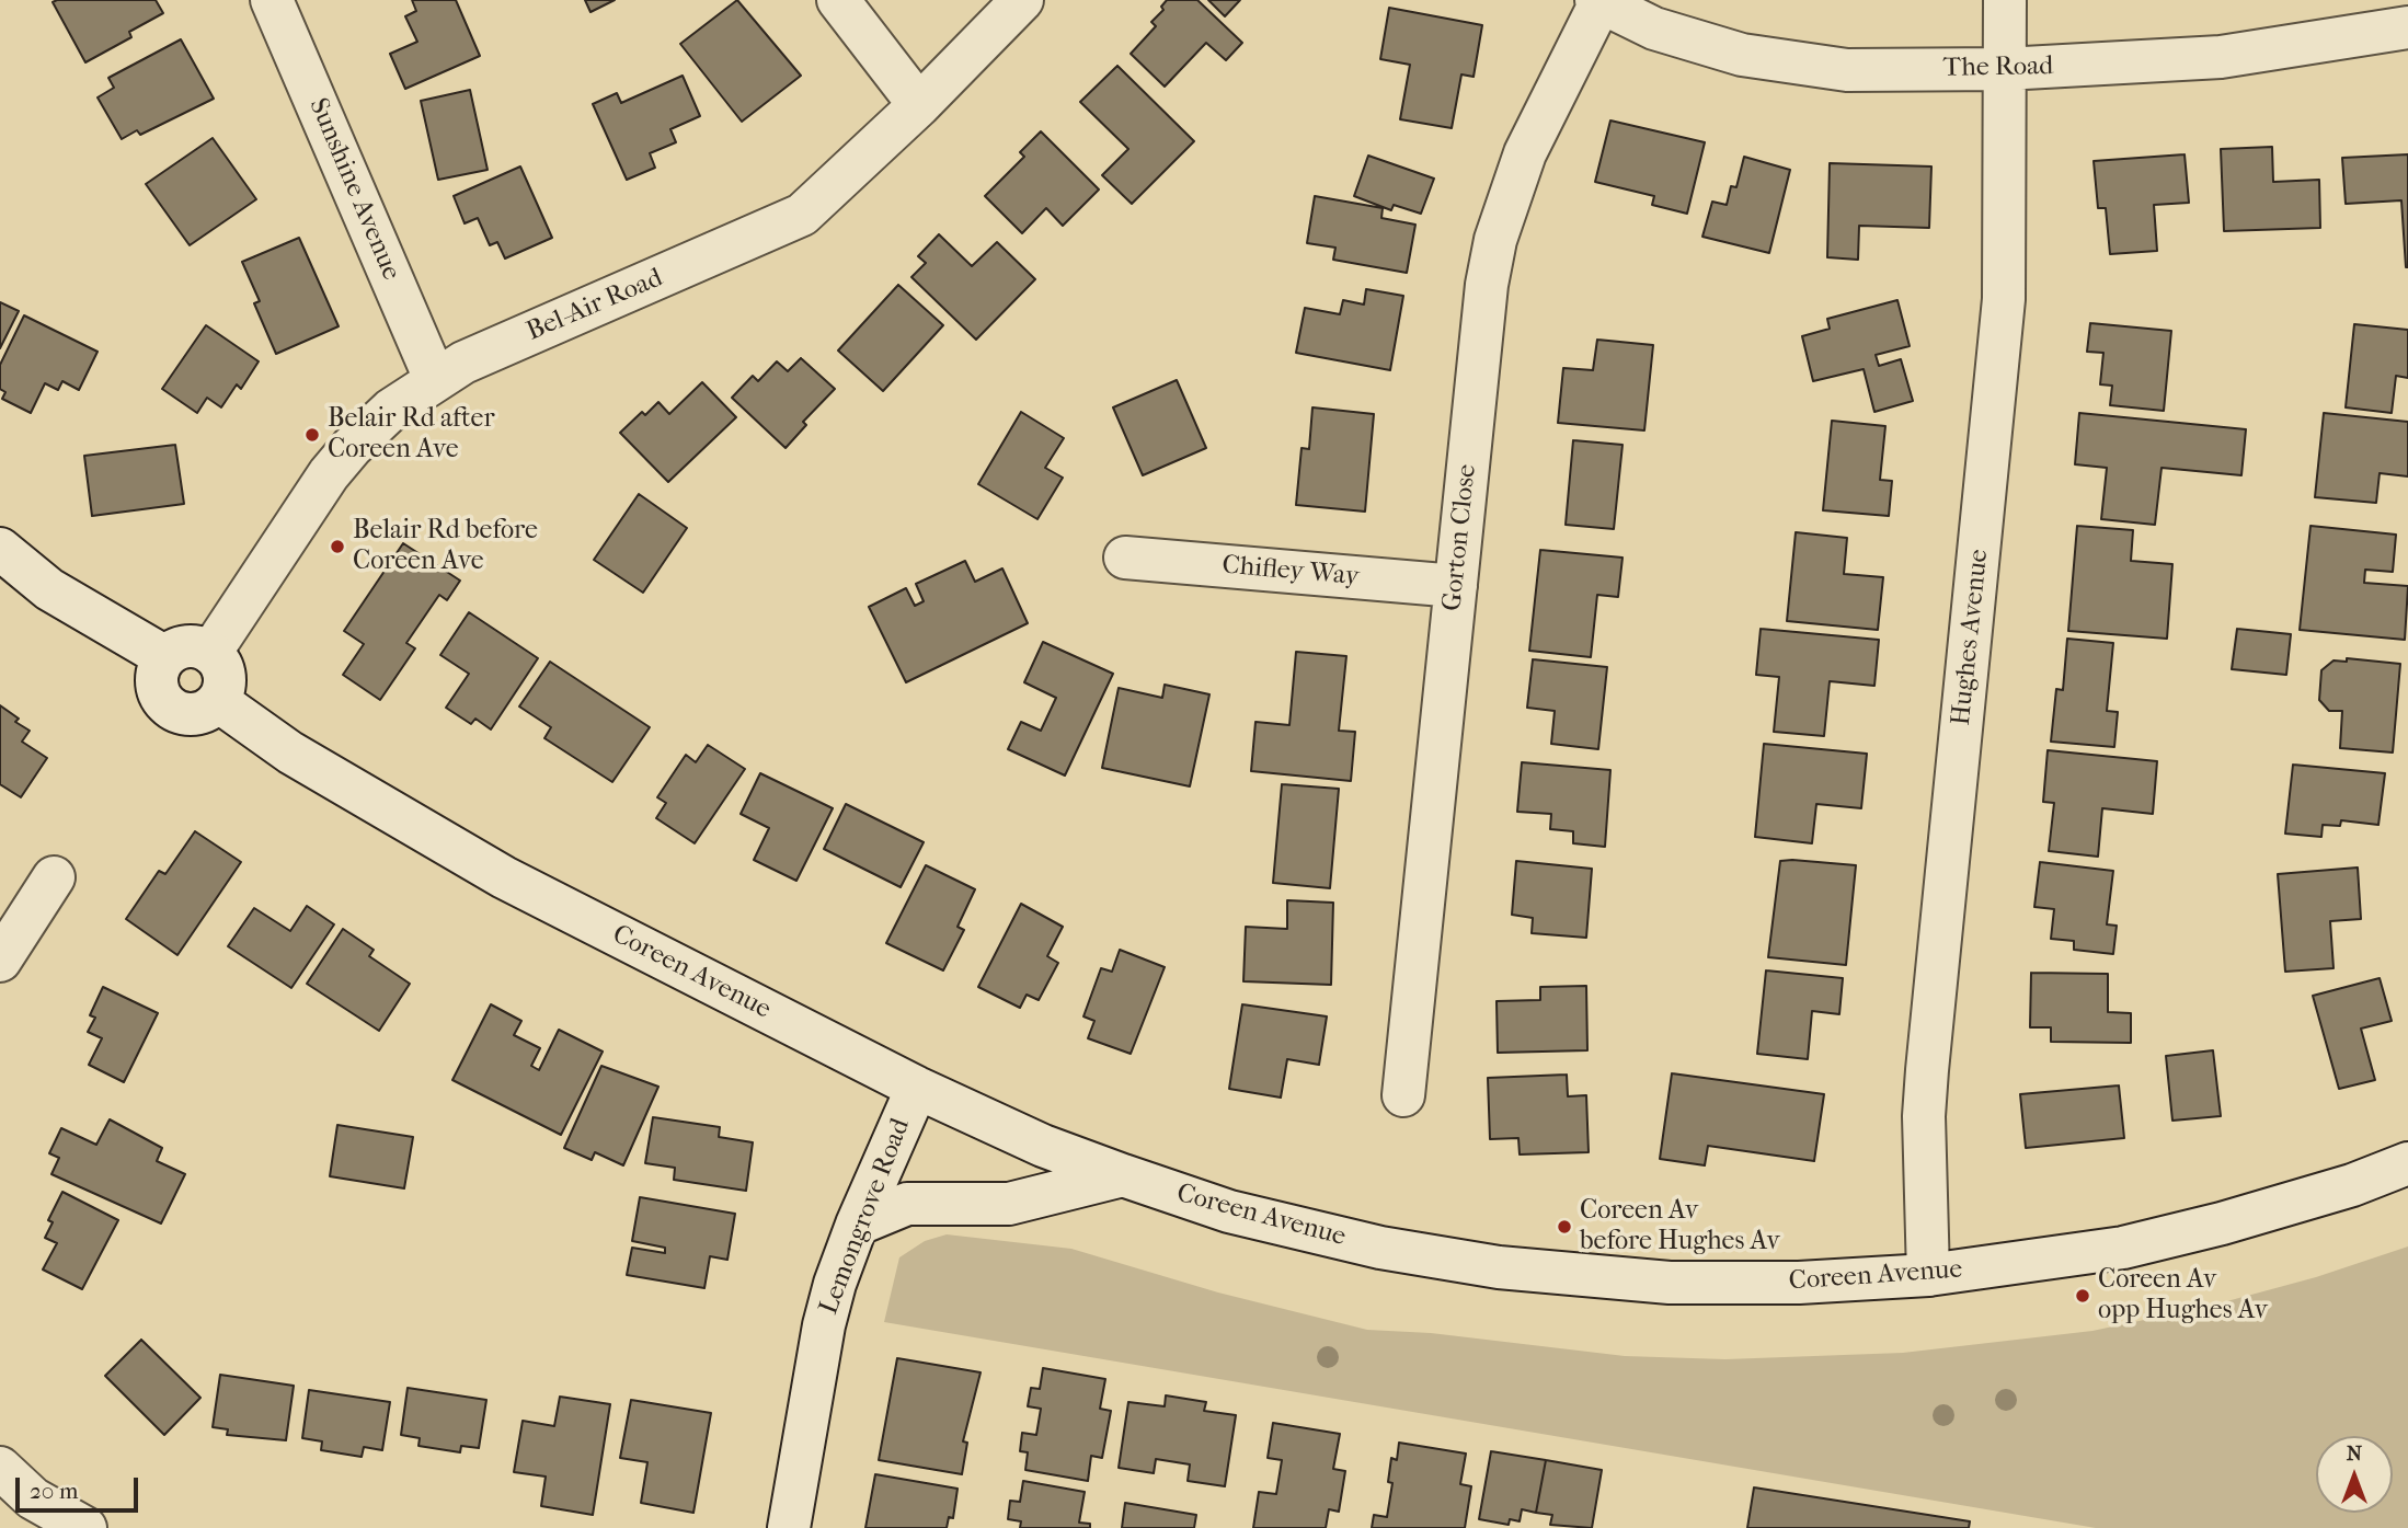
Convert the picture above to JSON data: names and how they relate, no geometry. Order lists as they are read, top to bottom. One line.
{"streets":{"street":["The Road","Sunshine Avenue","Bel-Air Road","Gorton Close","Chifley Way","Hughes Avenue","Coreen Avenue","Lemongrove Road"]},"crossings":[["The Road","Gorton Close"],["The Road","Hughes Avenue"],["Sunshine Avenue","Bel-Air Road"],["Bel-Air Road","Coreen Avenue"],["Gorton Close","Chifley Way"],["Hughes Avenue","Coreen Avenue"],["Coreen Avenue","Lemongrove Road"]],"places":["Belair Rd after Coreen Ave","Belair Rd before Coreen Ave","Coreen Av before Hughes Av","Coreen Av opp Hughes Av"],"scale_bar":"20 m","north":"top"}
